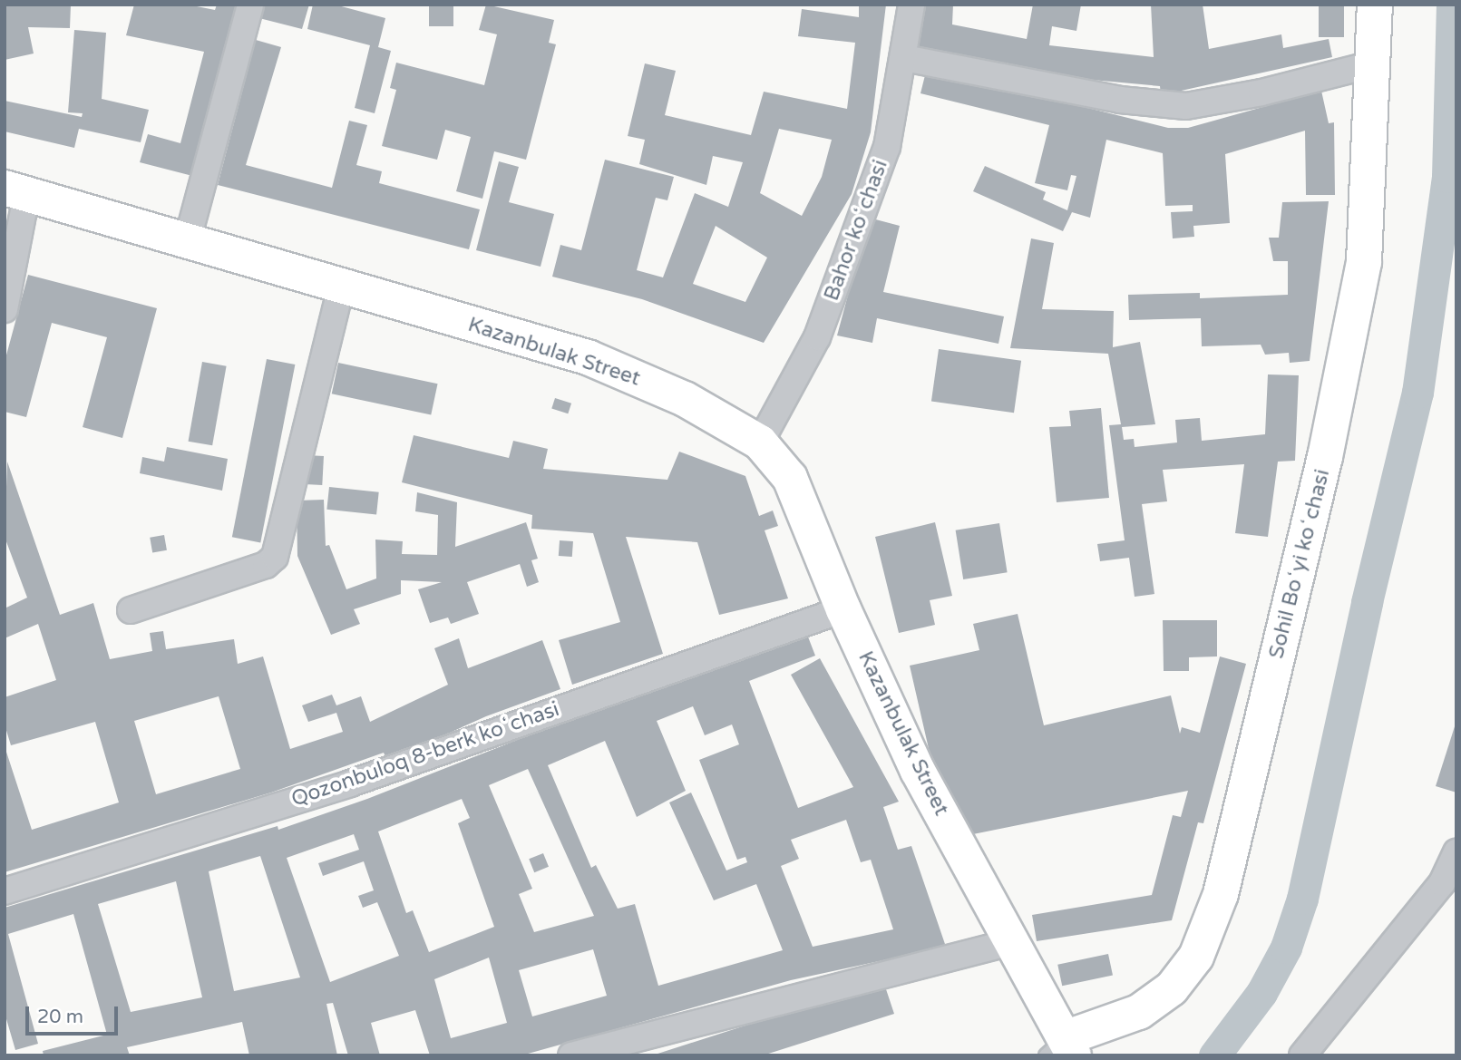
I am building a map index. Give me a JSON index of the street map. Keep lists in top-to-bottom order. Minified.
{"streets":{"main road":["Kazanbulak Street","Sohil Boʻyi koʻchasi"],"street":["Bahor koʻchasi","Qozonbuloq 8-berk koʻchasi"]},"crossings":[["Bahor koʻchasi","Kazanbulak Street"],["Kazanbulak Street","Sohil Boʻyi koʻchasi"],["Kazanbulak Street","Qozonbuloq 8-berk koʻchasi"]],"scale_bar":"20 m"}
